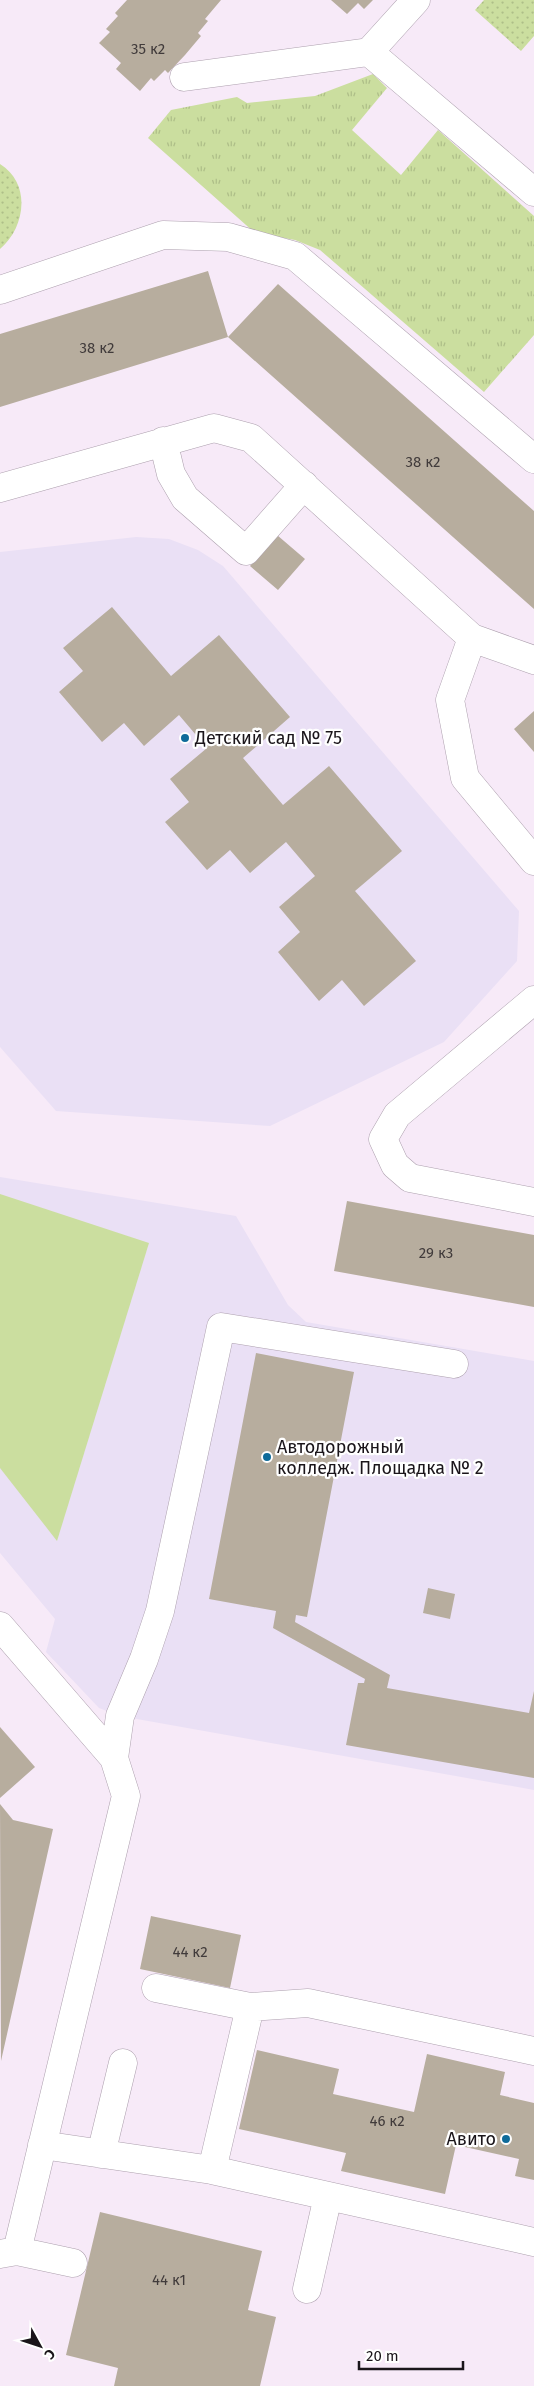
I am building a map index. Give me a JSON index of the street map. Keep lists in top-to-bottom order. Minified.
{"places":["Детский сад № 75","Автодорожный колледж. Площадка № 2","Авито"],"house_numbers":["35 к2","38 к2","38 к2","29 к3","44 к2","46 к2","44 к1"],"scale_bar":"20 m","north":"bottom right"}
